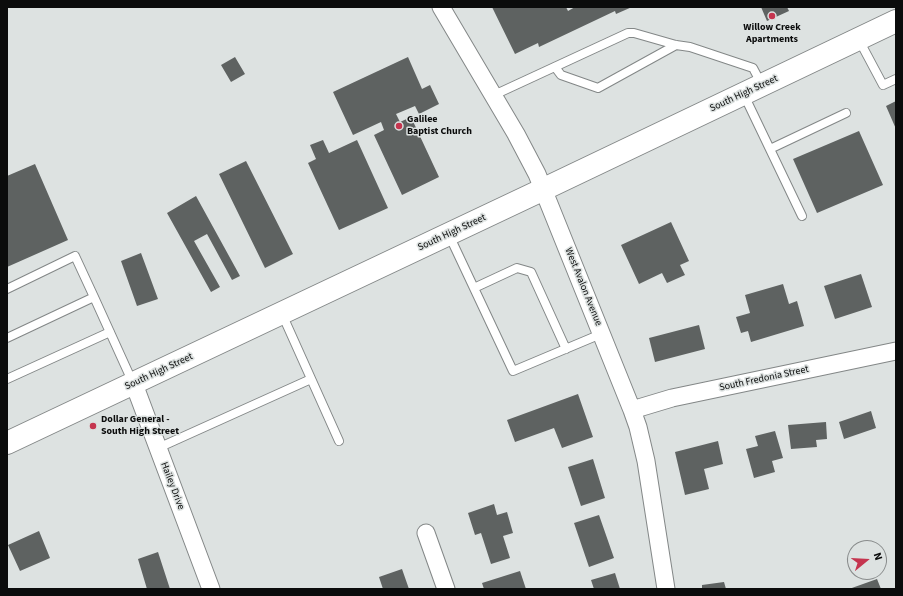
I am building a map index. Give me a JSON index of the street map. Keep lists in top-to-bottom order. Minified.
{"streets":{"main road":["South High Street"],"street":["West Avalon Avenue","South Fredonia Street","Hailey Drive"]},"crossings":[["South High Street","West Avalon Avenue"],["South High Street","Hailey Drive"],["West Avalon Avenue","South Fredonia Street"]],"places":["Willow Creek Apartments","Galilee Baptist Church","Dollar General - South High Street"],"north":"right"}
